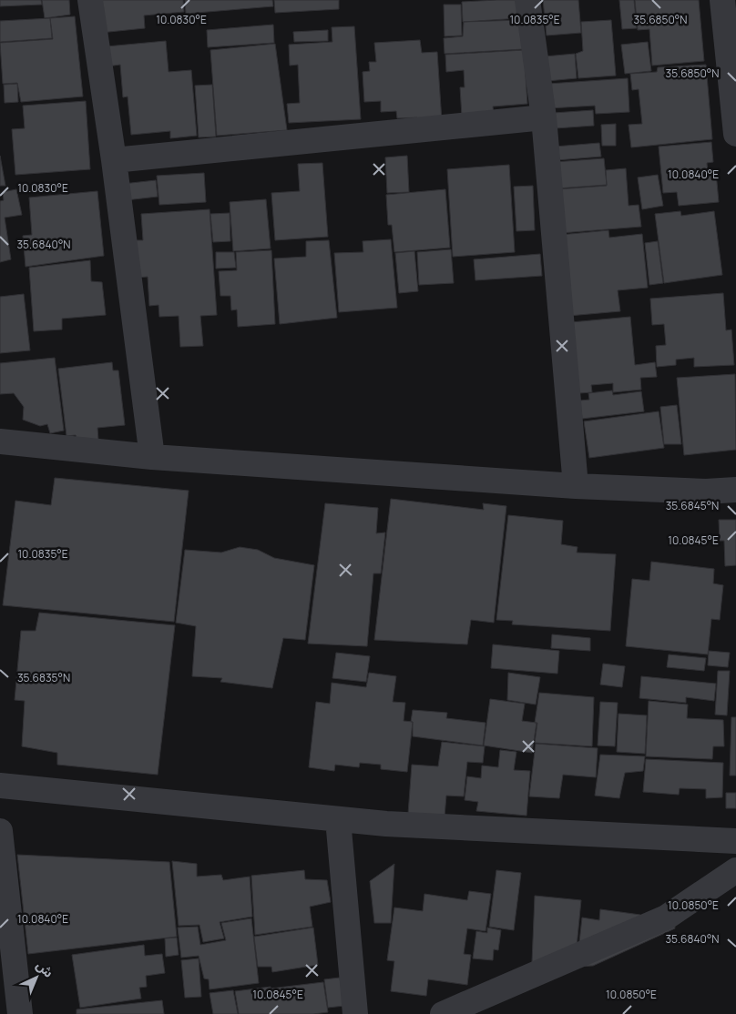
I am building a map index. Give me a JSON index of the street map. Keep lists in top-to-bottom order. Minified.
{"north":"top right","coordinates":["35.6850°N","10.0830°E","10.0835°E","10.0840°E","35.6840°N","35.6845°N","10.0845°E","35.6835°N","10.0850°E"]}
